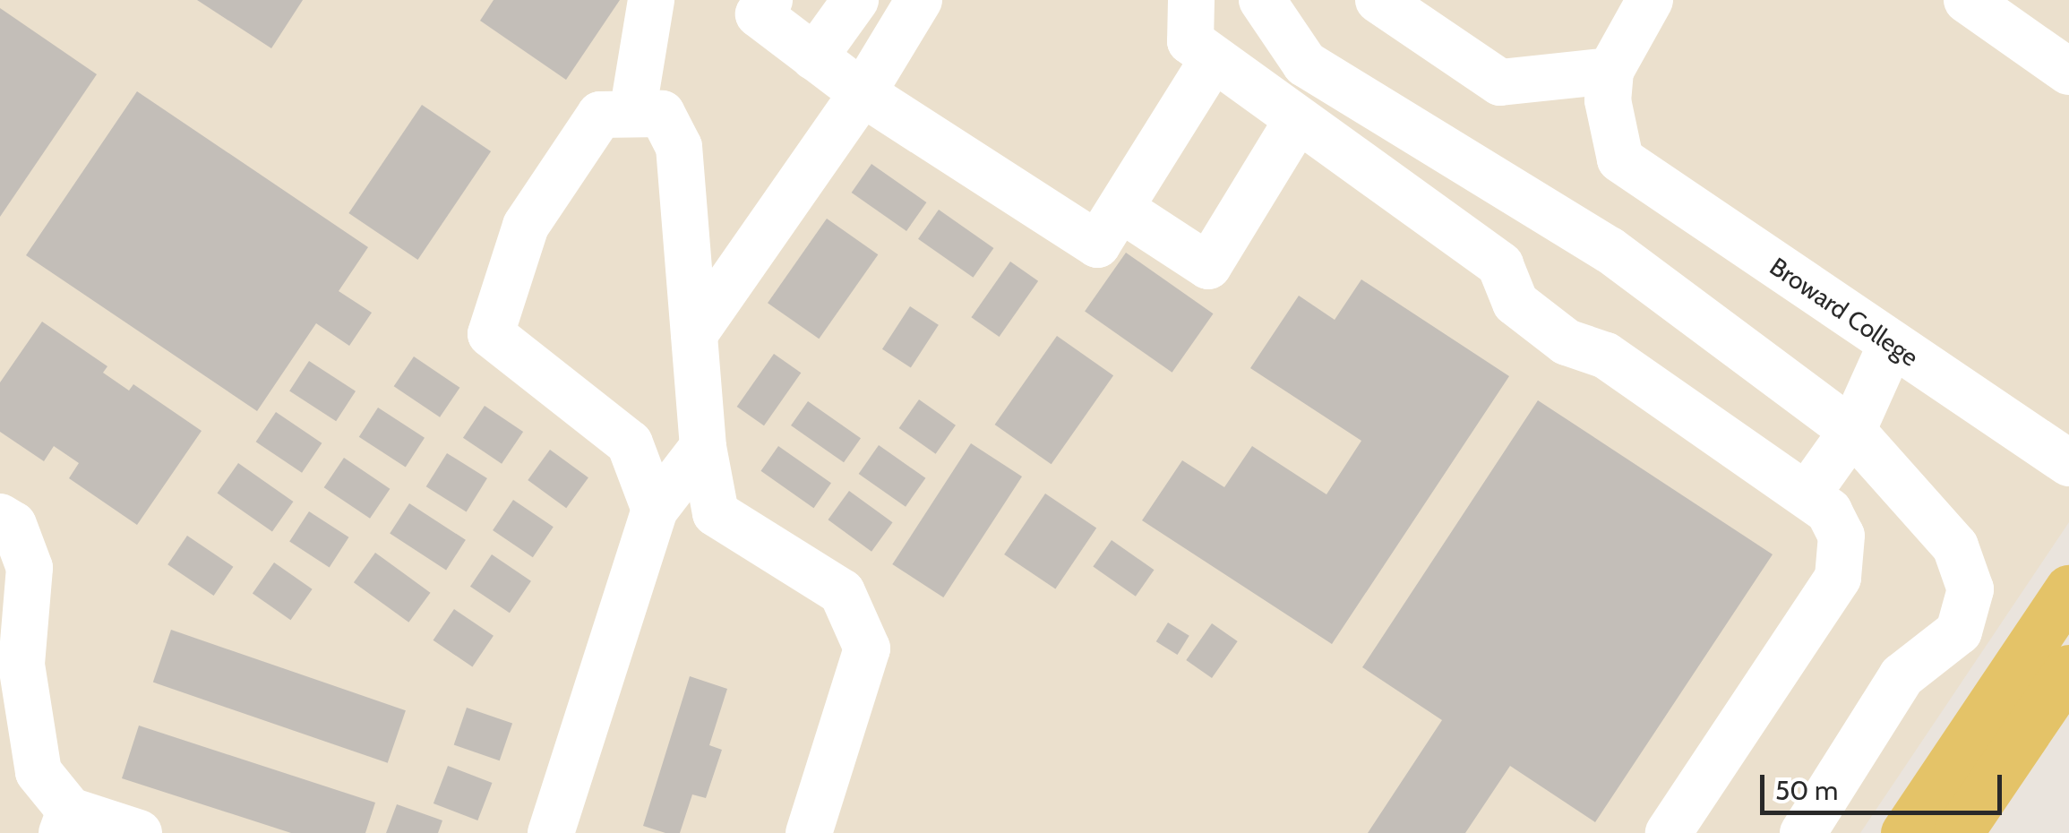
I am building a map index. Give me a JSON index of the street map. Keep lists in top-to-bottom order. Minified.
{"streets":{"street":["Broward College"]},"scale_bar":"50 m"}
